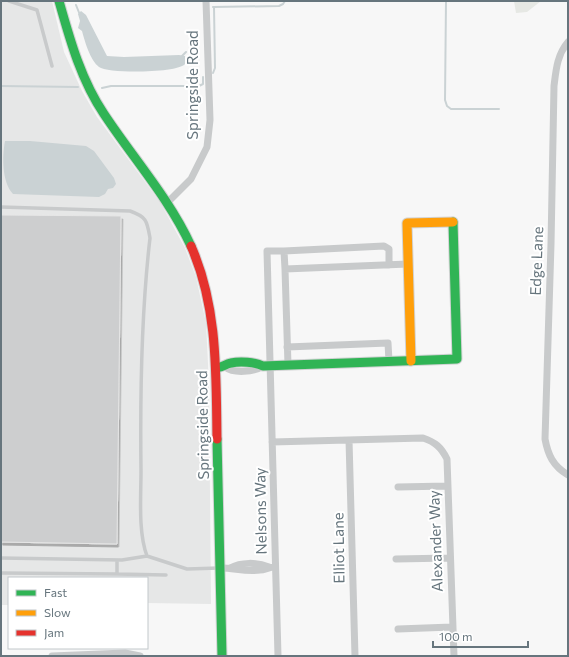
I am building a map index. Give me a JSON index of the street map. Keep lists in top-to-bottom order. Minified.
{"streets":{"main road":["Springside Road"],"street":["Edge Lane","Nelsons Way","Alexander Way","Elliot Lane"]},"crossings":[["Alexander Way","Elliot Lane"]],"legend":["Fast","Slow","Jam"],"scale_bar":"100 m"}
